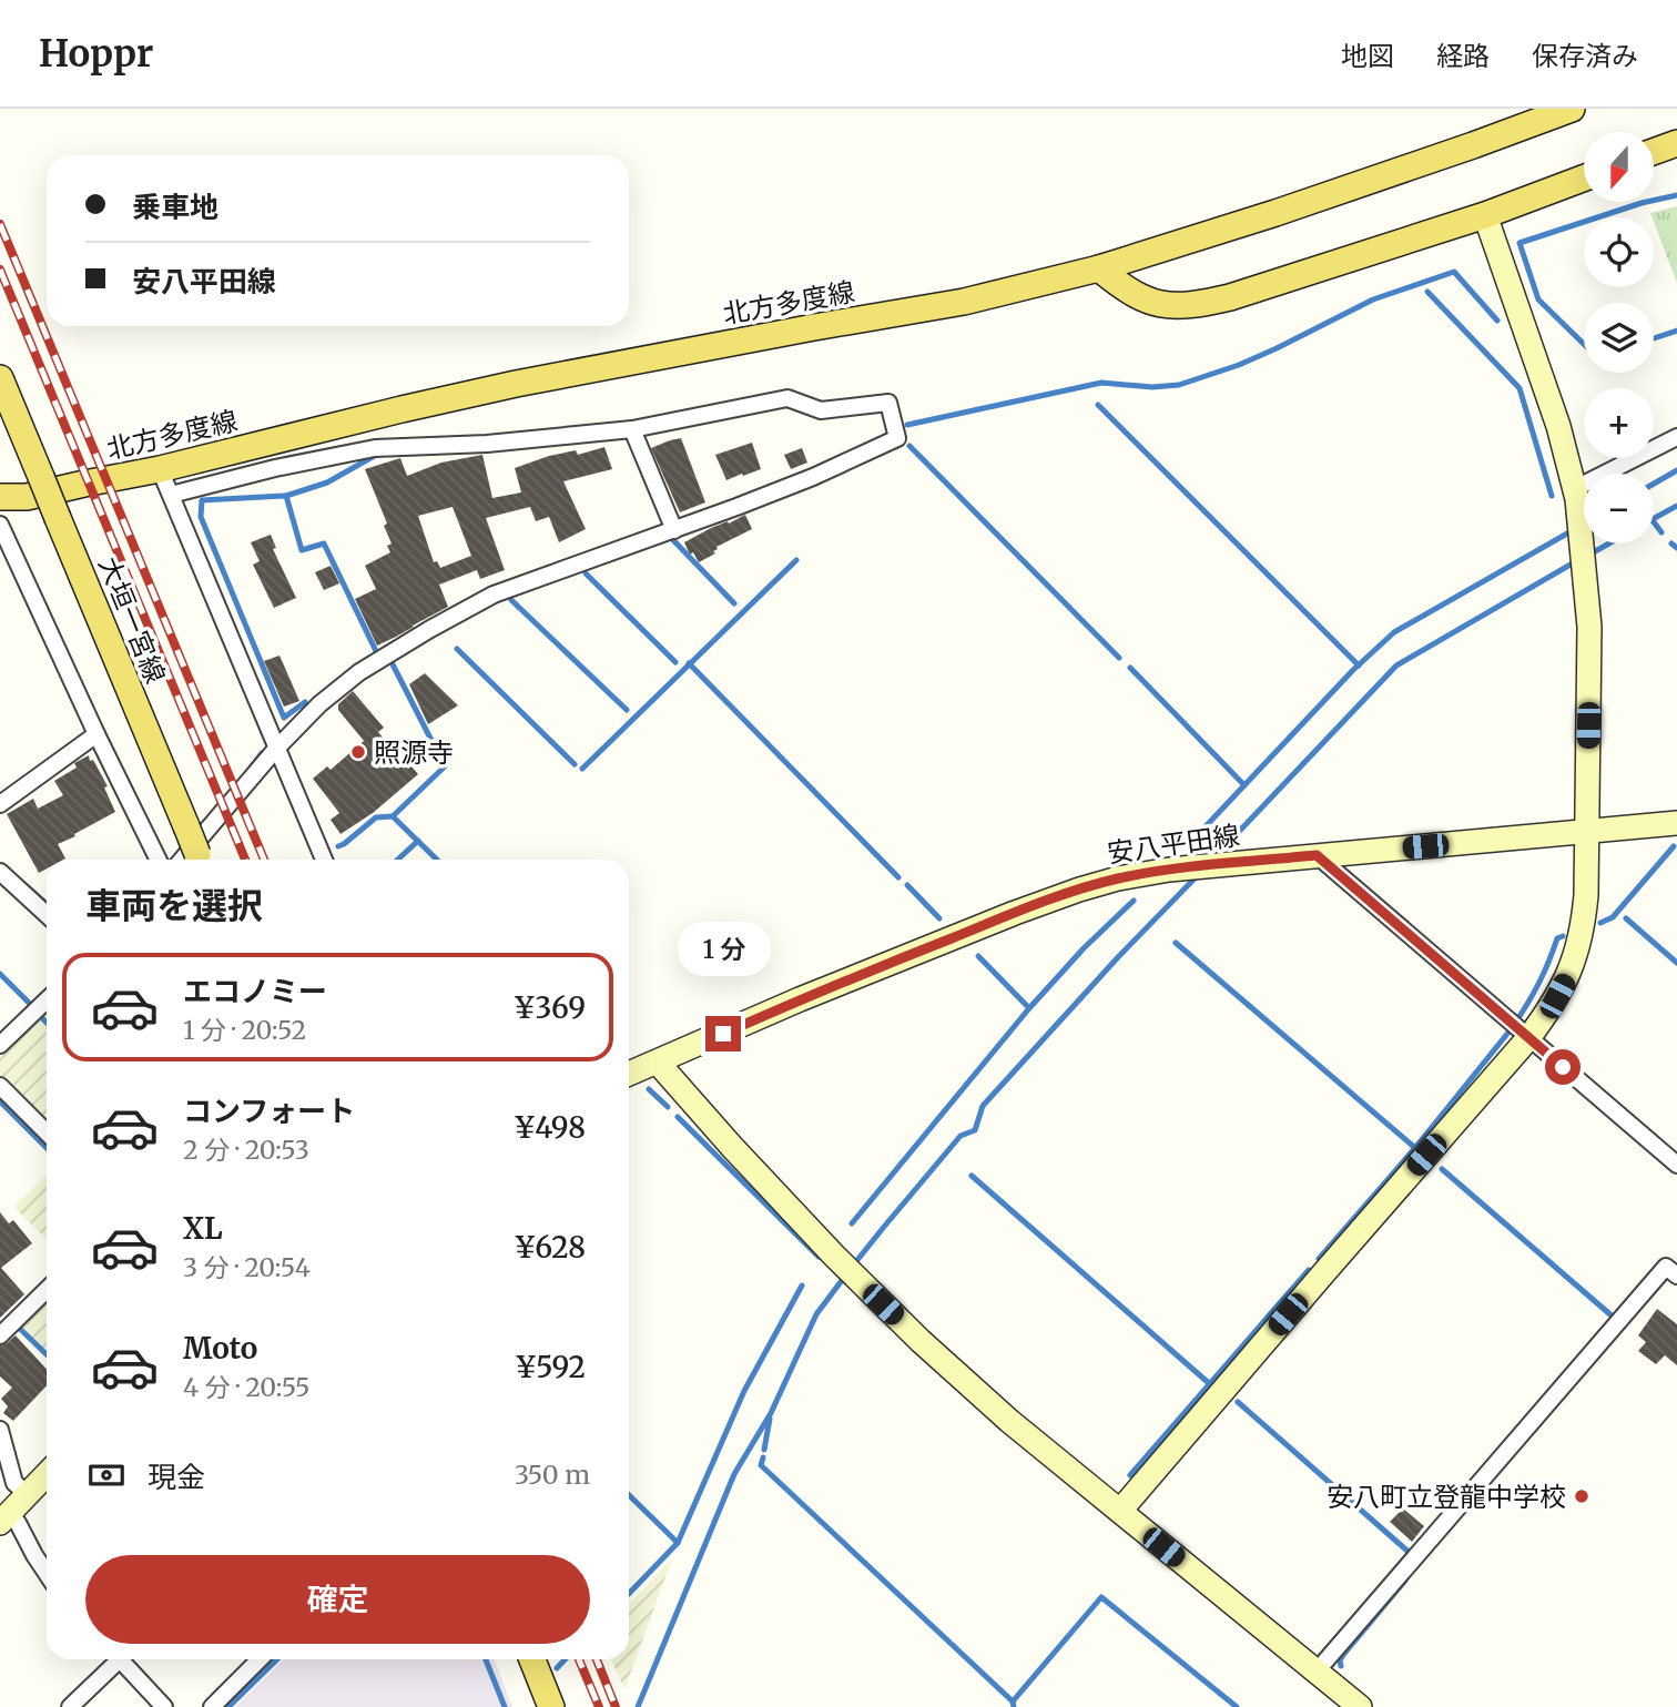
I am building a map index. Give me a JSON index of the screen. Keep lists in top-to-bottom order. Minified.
{"streets":{"main road":["北方多度線","大垣一宮線"],"street":["安八平田線"]},"places":["照源寺","安八町立登龍中学校"],"north":"bottom","page":{"header":"Hoppr","nav":["地図","経路","保存済み"],"map_buttons":["+","−"],"banner":["乗車地","安八平田線"],"heading":"車両を選択","bubble":"1 分","list":[{"name":"エコノミー","note":"1 分 · 20:52","value":"¥369"},{"name":"コンフォート","note":"2 分 · 20:53","value":"¥498"},{"name":"XL","note":"3 分 · 20:54","value":"¥628"},{"name":"Moto","note":"4 分 · 20:55","value":"¥592"}],"pay":["現金","350 m"],"buttons":"確定"}}
